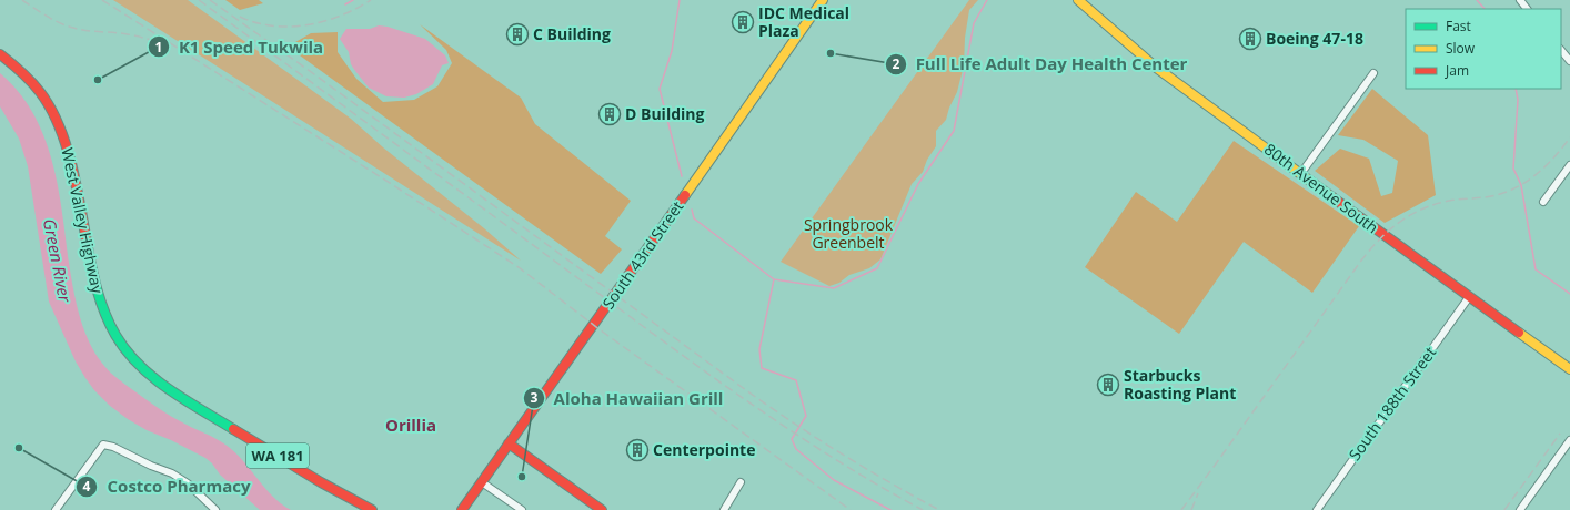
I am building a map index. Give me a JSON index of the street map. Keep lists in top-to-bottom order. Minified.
{"streets":{"main road":["80th Avenue South","West Valley Highway","South 43rd Street","WA 181"],"street":["South 188th Street"]},"crossings":[["80th Avenue South","South 188th Street"]],"districts":["Orillia"],"water":["Green River"],"parks":["Springbrook Greenbelt"],"places":{"building":["IDC Medical Plaza","C Building","Boeing 47-18","D Building","Starbucks Roasting Plant","Centerpointe"],"other":["Full Life Adult Day Health Center","K1 Speed Tukwila","Costco Pharmacy","Aloha Hawaiian Grill"]},"legend":["Fast","Slow","Jam"]}
